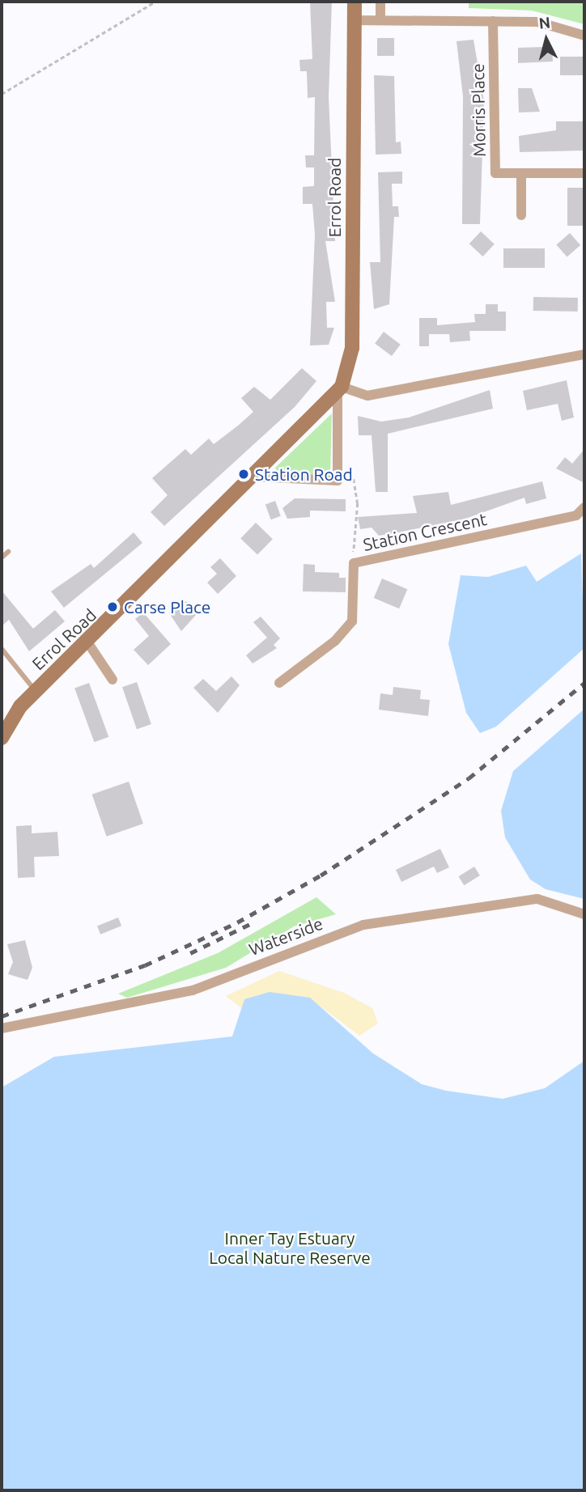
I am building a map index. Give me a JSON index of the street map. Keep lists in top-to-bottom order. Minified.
{"streets":{"street":["Morris Place","Errol Road","Station Crescent","Waterside"]},"parks":["Inner Tay Estuary Local Nature Reserve"],"places":["Station Road","Carse Place"],"north":"top"}
